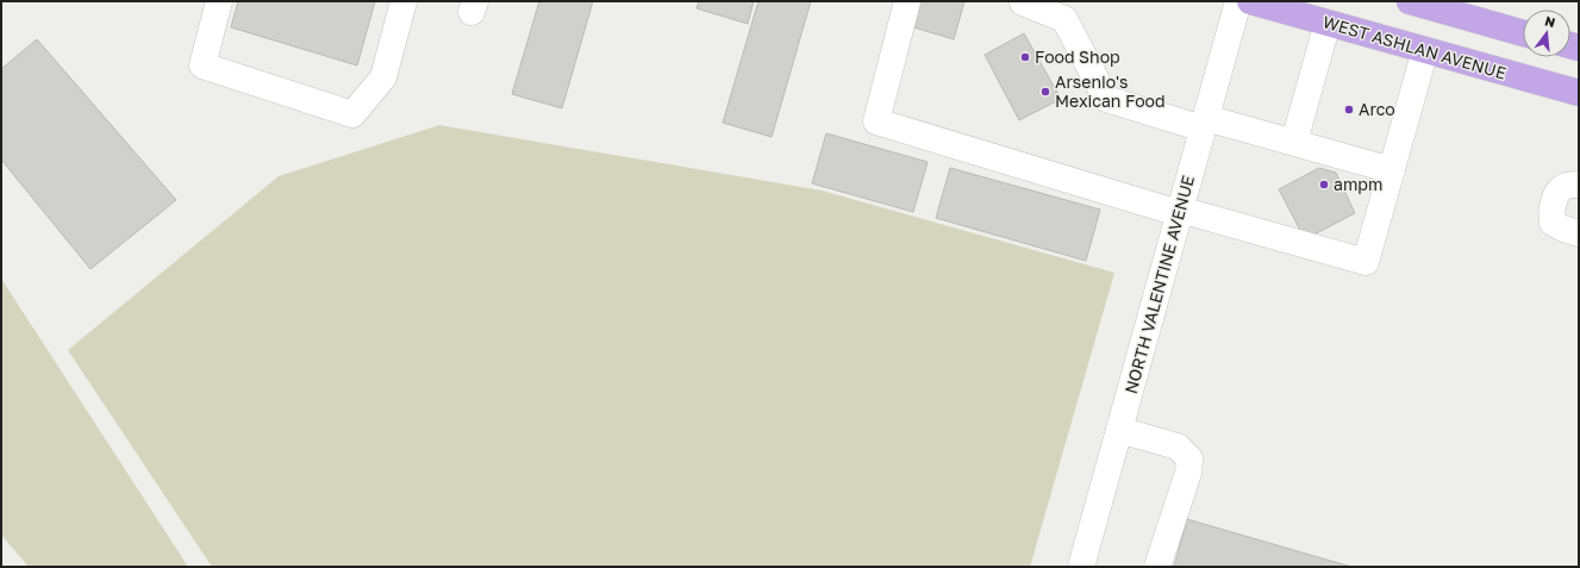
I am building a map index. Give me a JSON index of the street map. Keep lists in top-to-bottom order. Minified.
{"streets":{"main road":["WEST ASHLAN AVENUE"],"street":["NORTH VALENTINE AVENUE"]},"places":["Food Shop","Arsenio's Mexican Food","Arco","ampm"],"north":"top"}
